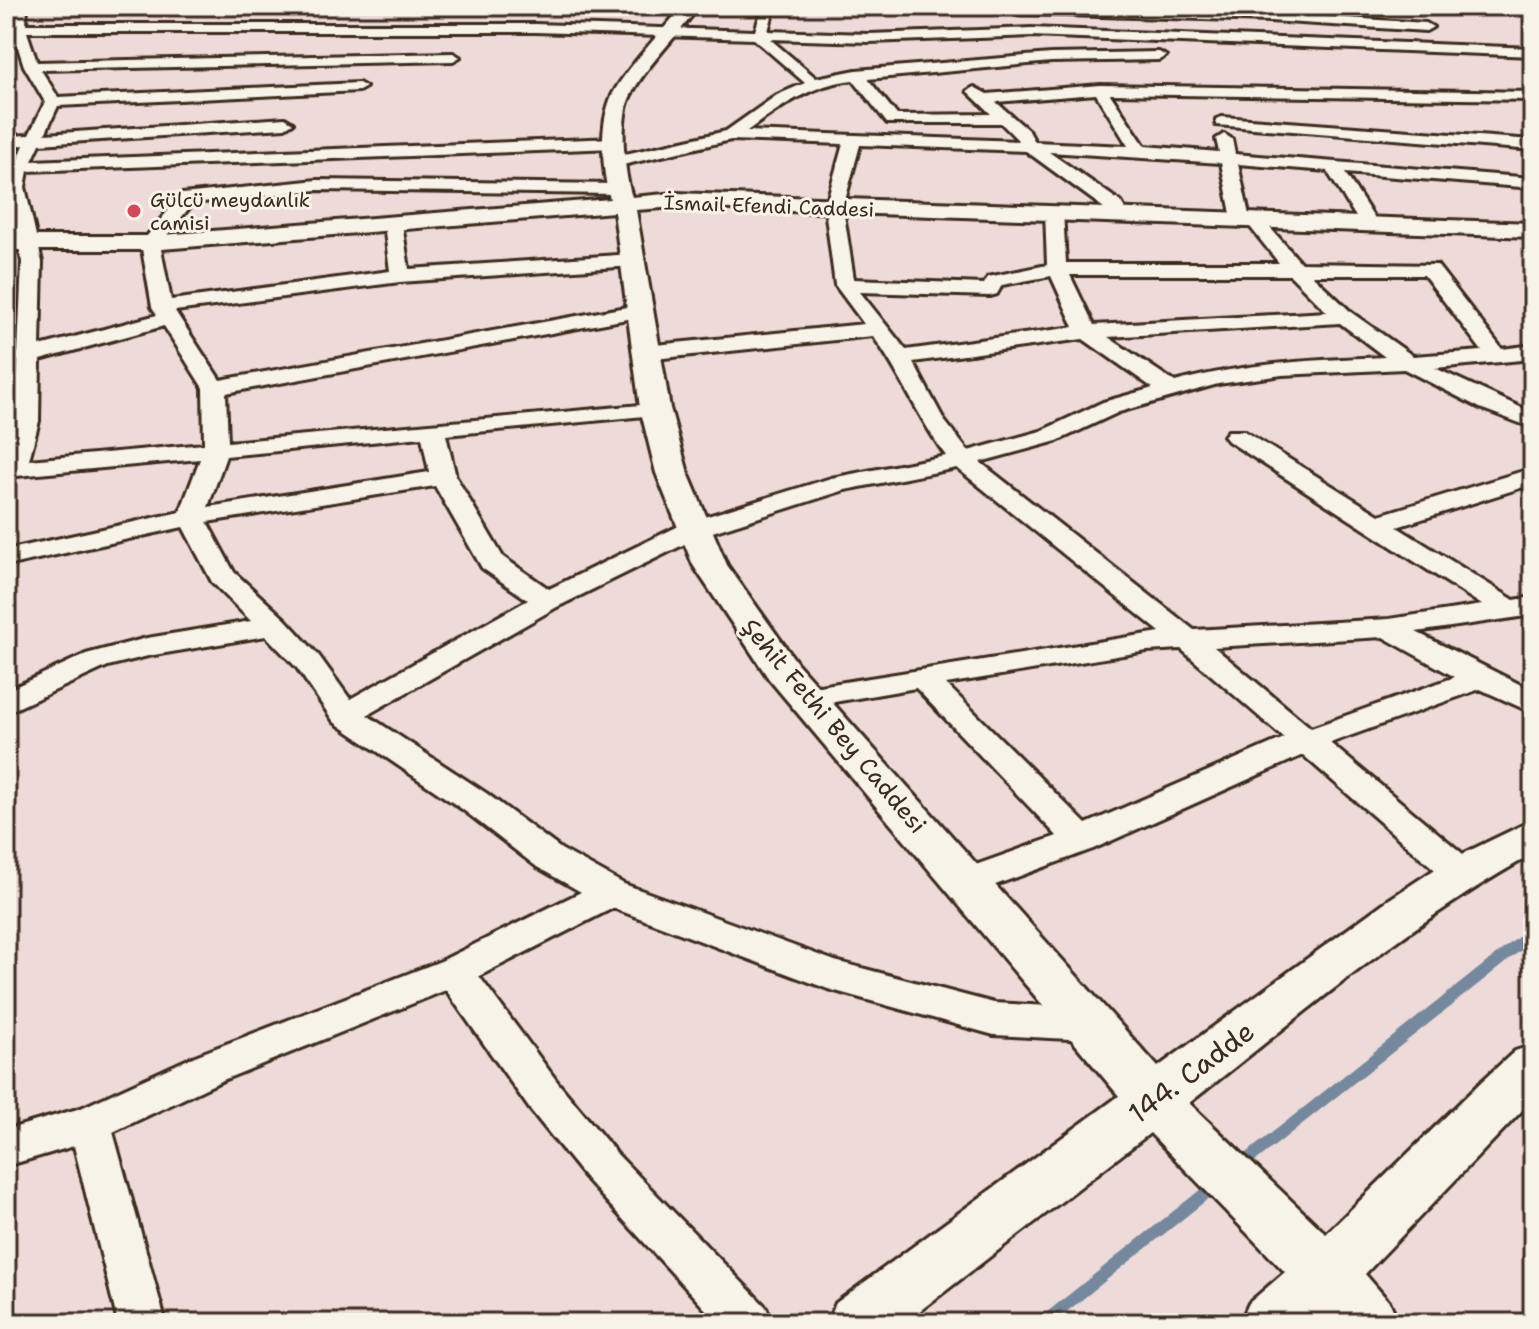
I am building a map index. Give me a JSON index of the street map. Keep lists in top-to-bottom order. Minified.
{"streets":{"street":["İsmail Efendi Caddesi","Şehit Fethi Bey Caddesi","144. Cadde"]},"crossings":[["İsmail Efendi Caddesi","Şehit Fethi Bey Caddesi"],["Şehit Fethi Bey Caddesi","144. Cadde"]],"places":["Gülcü meydanlık camisi"]}
